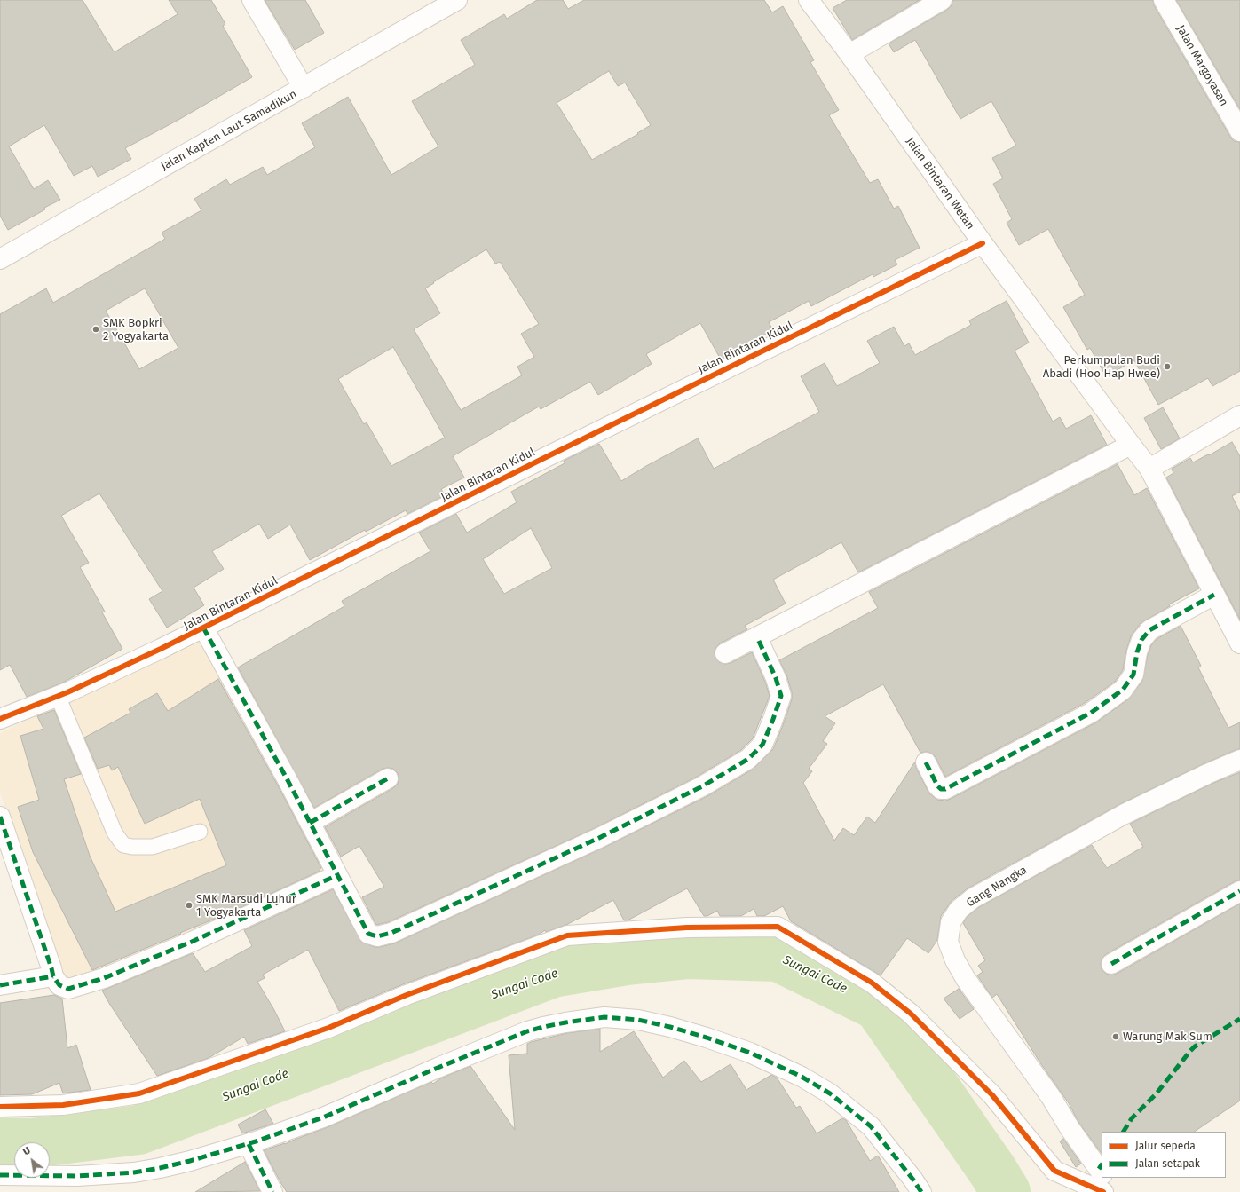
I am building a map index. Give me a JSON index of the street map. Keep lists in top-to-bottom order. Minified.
{"streets":{"street":["Jalan Margoyasan","Jalan Kapten Laut Samadikun","Jalan Bintaran Wetan","Jalan Bintaran Kidul","Gang Nangka"]},"crossings":[["Jalan Bintaran Wetan","Jalan Bintaran Kidul"]],"water":["Sungai Code"],"places":["SMK Bopkri 2 Yogyakarta","Perkumpulan Budi Abadi (Hoo Hap Hwee)","SMK Marsudi Luhur 1 Yogyakarta","Warung Mak Sum"],"legend":["Jalur sepeda","Jalan setapak"],"north":"top left"}
